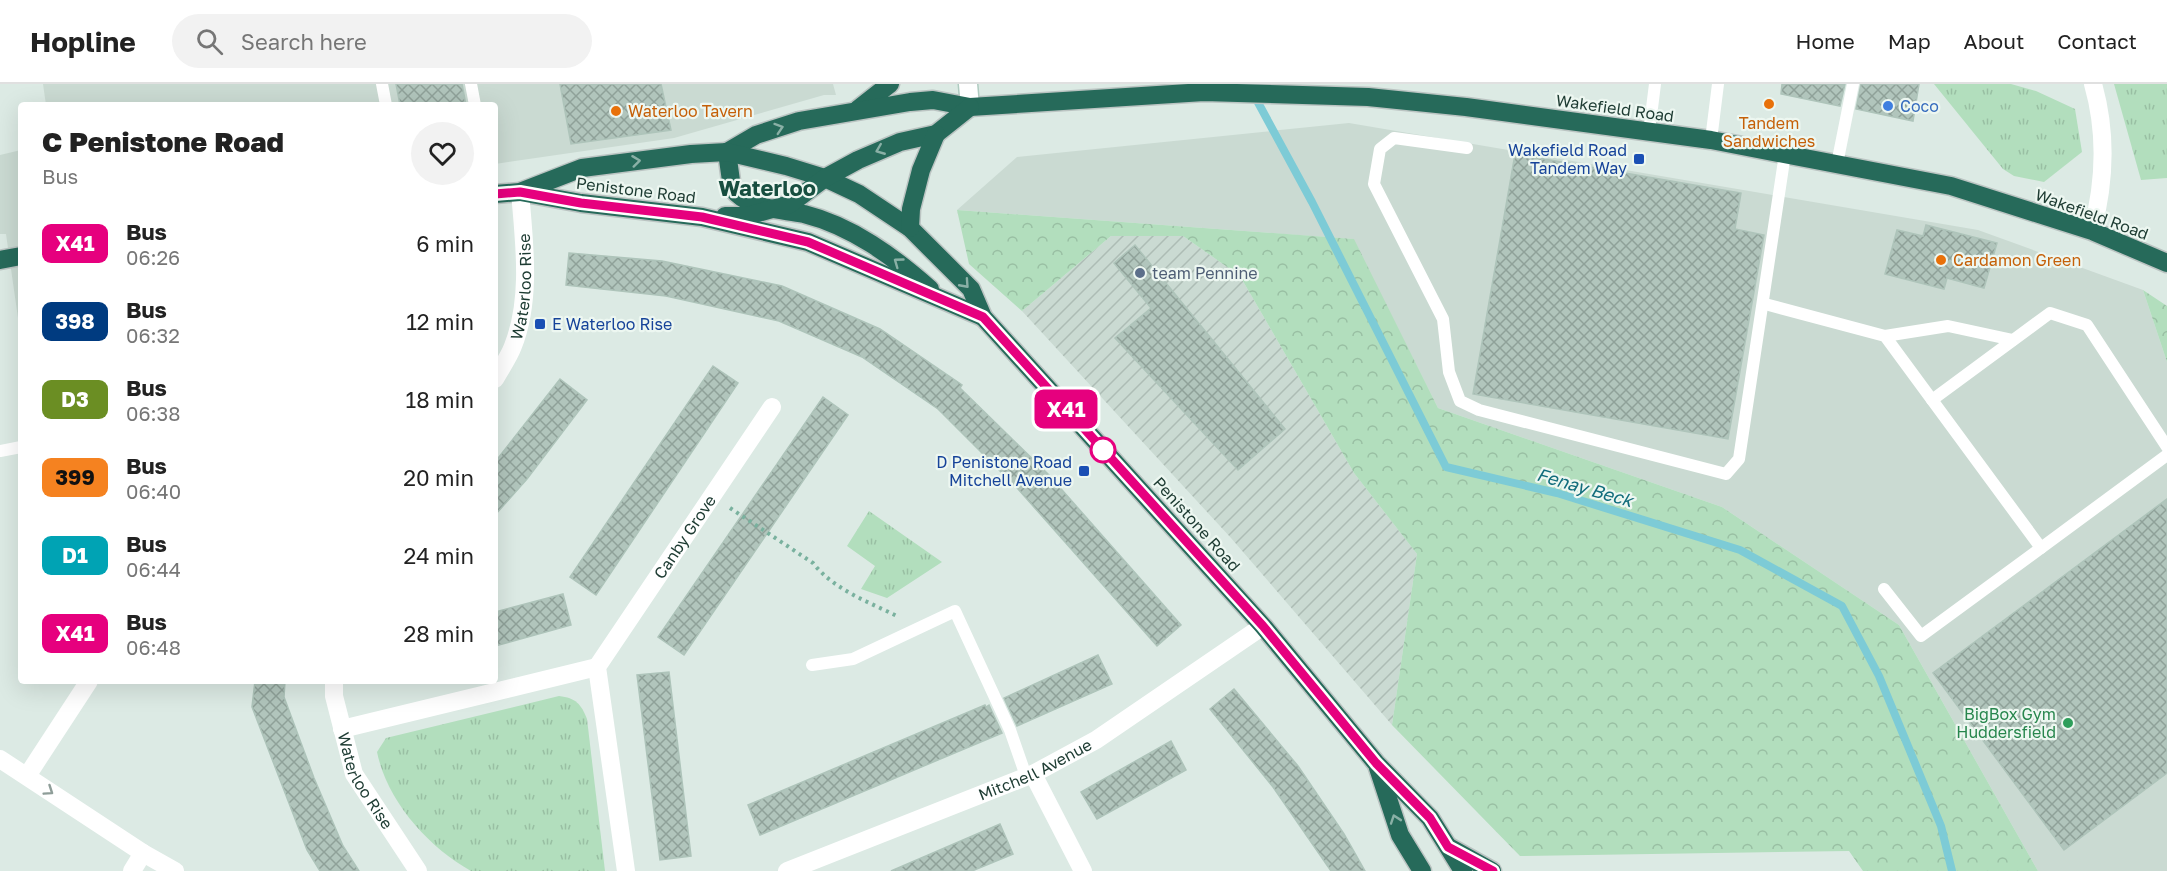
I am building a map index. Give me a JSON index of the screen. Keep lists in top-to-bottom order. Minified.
{"streets":{"highway":["Wakefield Road","Penistone Road"],"street":["Waterloo Rise","Canby Grove","Mitchell Avenue"]},"crossings":[["Wakefield Road","Penistone Road"],["Penistone Road","Waterloo Rise"],["Penistone Road","Mitchell Avenue"]],"districts":["Waterloo"],"water":["Fenay Beck"],"places":{"other":["Tandem Sandwiches","Coco","Waterloo Tavern","Cardamon Green","team Pennine","BigBox Gym Huddersfield"],"transit":["Wakefield Road Tandem Way","E Waterloo Rise","D Penistone Road Mitchell Avenue"]},"lines":["bus line X41"],"page":{"header":"Hopline","search":"Search here","nav":["Home","Map","About","Contact"],"on_map":"X41","heading":["C Penistone Road","Bus"],"list":[{"mark":"X41","name":"Bus","note":"06:26","value":"6 min"},{"mark":"398","name":"Bus","note":"06:32","value":"12 min"},{"mark":"D3","name":"Bus","note":"06:38","value":"18 min"},{"mark":"399","name":"Bus","note":"06:40","value":"20 min"},{"mark":"D1","name":"Bus","note":"06:44","value":"24 min"},{"mark":"X41","name":"Bus","note":"06:48","value":"28 min"}]}}
